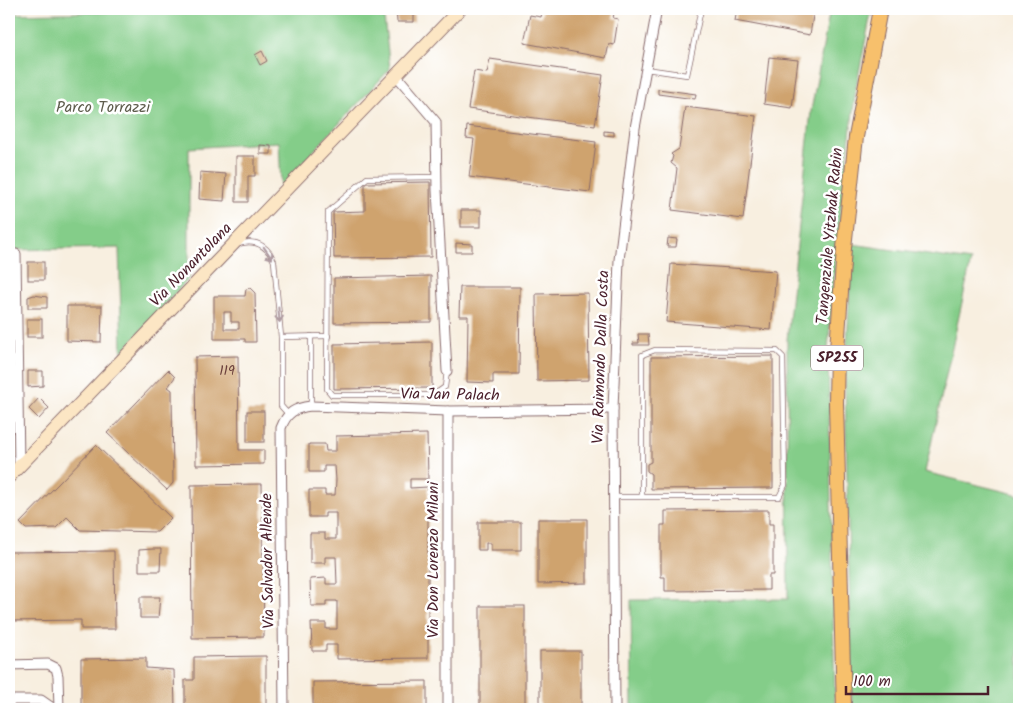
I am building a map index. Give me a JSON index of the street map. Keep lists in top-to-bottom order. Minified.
{"streets":{"main road":["Tangenziale Yitzhak Rabin","Via Nonantolana","SP255"],"street":["Via Raimondo Dalla Costa","Via Jan Palach","Via Don Lorenzo Milani","Via Salvador Allende"]},"crossings":[["Via Raimondo Dalla Costa","Via Jan Palach"],["Via Jan Palach","Via Don Lorenzo Milani"],["Via Jan Palach","Via Salvador Allende"]],"parks":["Parco Torrazzi"],"house_numbers":["119"],"scale_bar":"100 m"}
